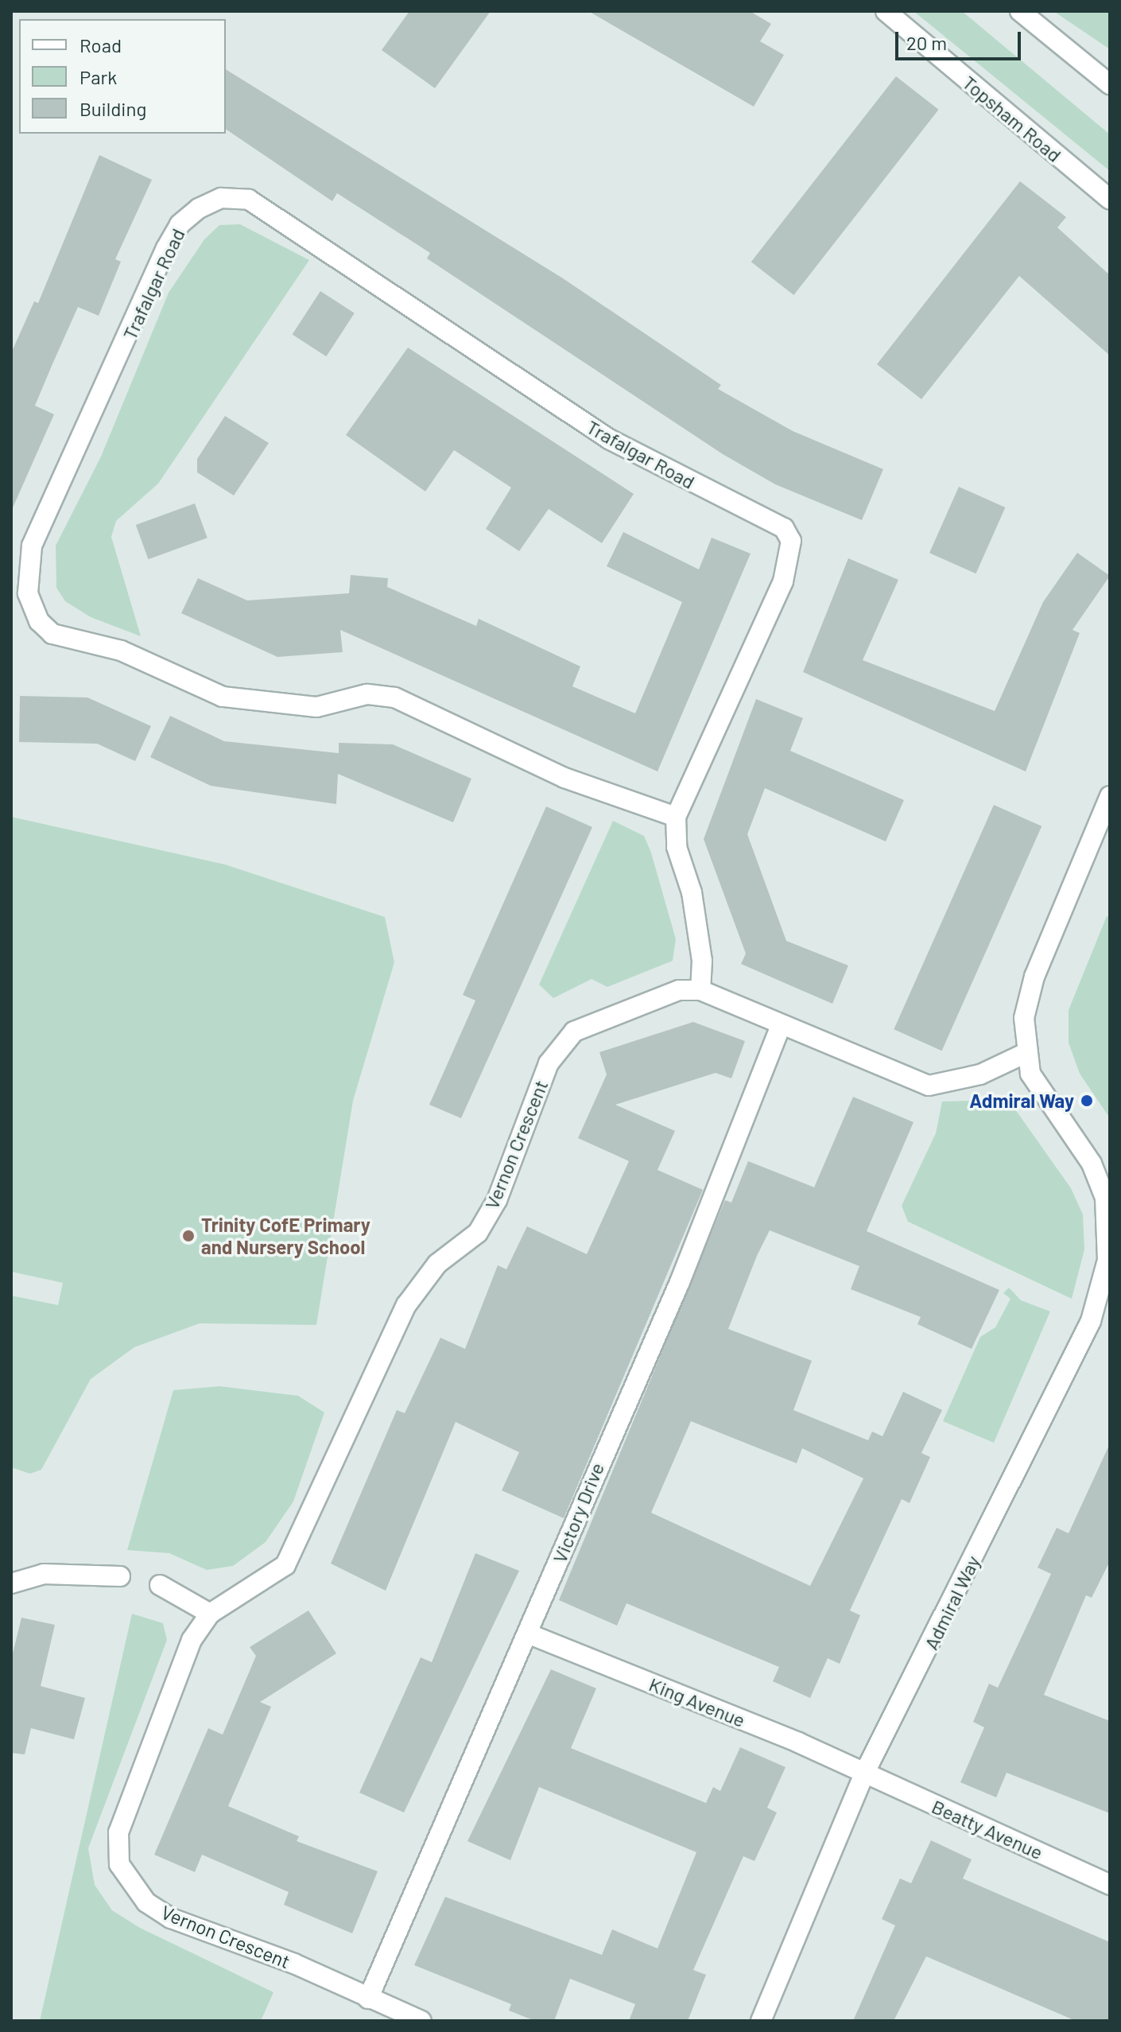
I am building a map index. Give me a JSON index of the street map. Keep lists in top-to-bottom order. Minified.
{"streets":{"street":["Topsham Road","Trafalgar Road","Vernon Crescent","Victory Drive","Admiral Way","King Avenue","Beatty Avenue"]},"crossings":[["Trafalgar Road","Vernon Crescent"],["Vernon Crescent","Victory Drive"],["Vernon Crescent","Admiral Way"],["Victory Drive","King Avenue"],["Admiral Way","King Avenue"],["Admiral Way","Beatty Avenue"],["King Avenue","Beatty Avenue"]],"places":["Admiral Way","Trinity CofE Primary and Nursery School"],"legend":["Road","Park","Building"],"scale_bar":"20 m"}
